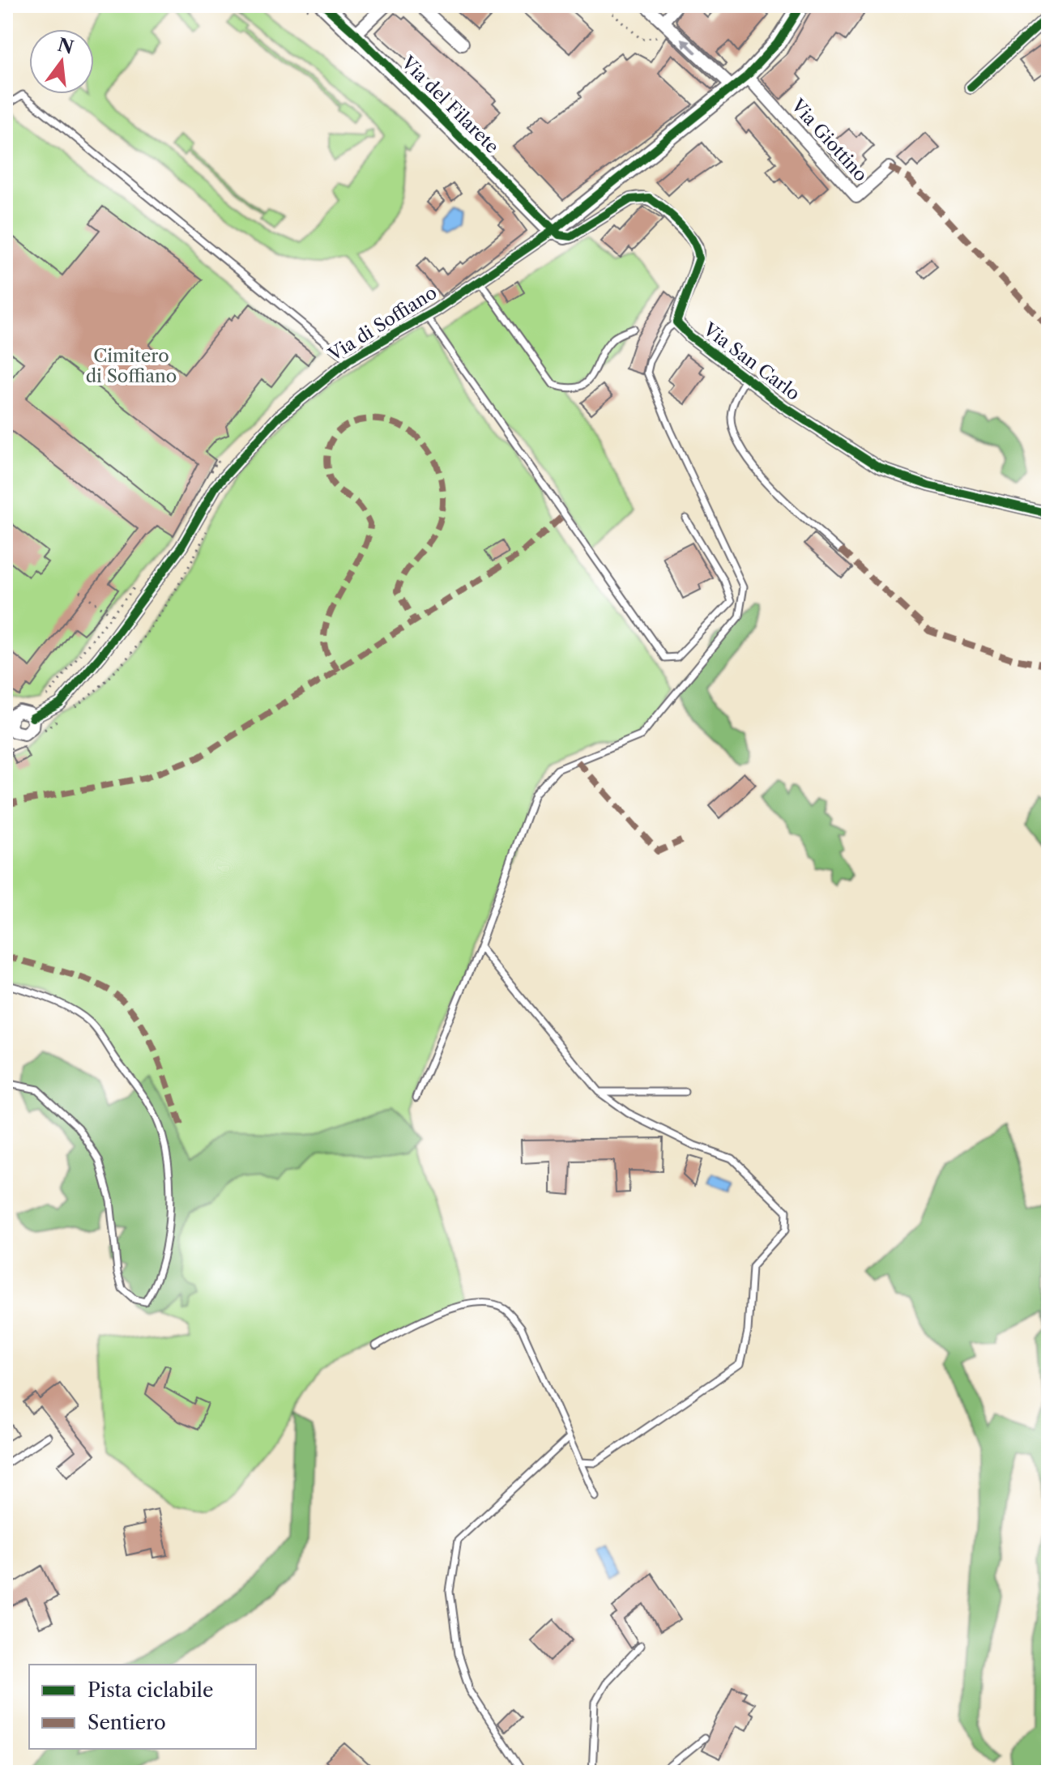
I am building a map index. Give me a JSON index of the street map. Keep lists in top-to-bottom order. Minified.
{"streets":{"street":["Via del Filarete","Via Giottino","Via di Soffiano","Via San Carlo"]},"crossings":[["Via del Filarete","Via di Soffiano"],["Via del Filarete","Via San Carlo"],["Via Giottino","Via di Soffiano"],["Via di Soffiano","Via San Carlo"]],"parks":["Cimitero di Soffiano"],"legend":["Pista ciclabile","Sentiero"],"north":"top"}
